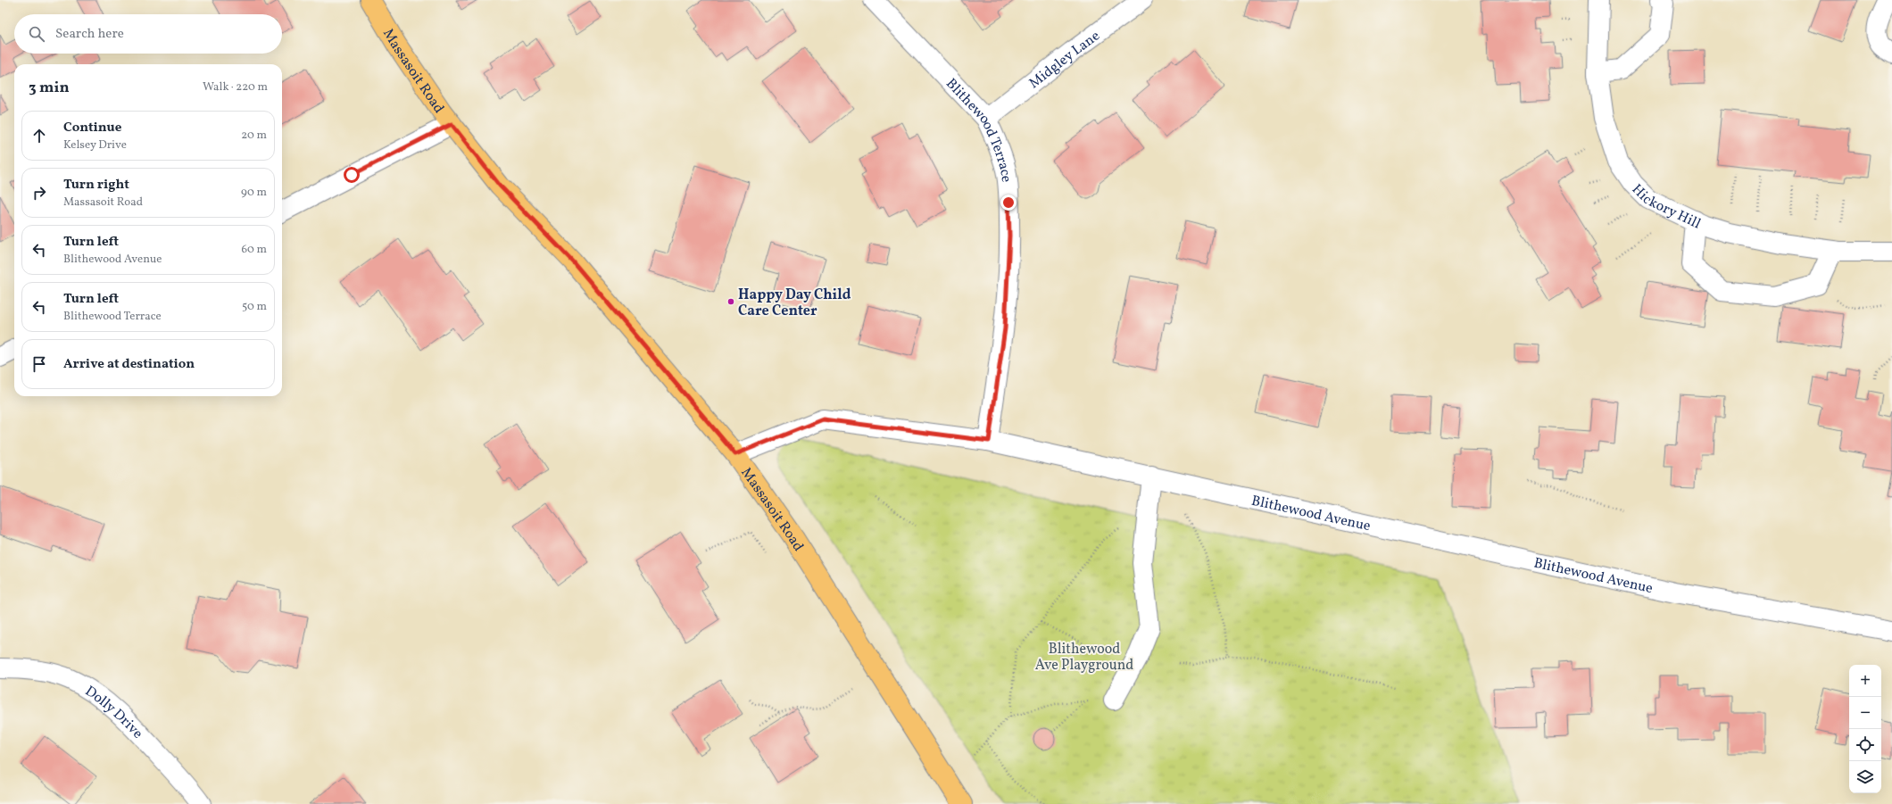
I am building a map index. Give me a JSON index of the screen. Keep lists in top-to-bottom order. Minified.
{"streets":{"main road":["Massasoit Road"],"street":["Midgley Lane","Blithewood Terrace","Hickory Hill","Blithewood Avenue","Dolly Drive"]},"crossings":[["Midgley Lane","Blithewood Terrace"],["Massasoit Road","Blithewood Avenue"],["Blithewood Terrace","Blithewood Avenue"]],"parks":["Blithewood Ave Playground"],"places":["Happy Day Child Care Center"],"page":{"search":"Search here","heading":["3 min","Walk · 220 m"],"list":[["Continue","Kelsey Drive","20 m"],["Turn right","Massasoit Road","90 m"],["Turn left","Blithewood Avenue","60 m"],["Turn left","Blithewood Terrace","50 m"],"Arrive at destination"],"map_buttons":["+","−"]}}
